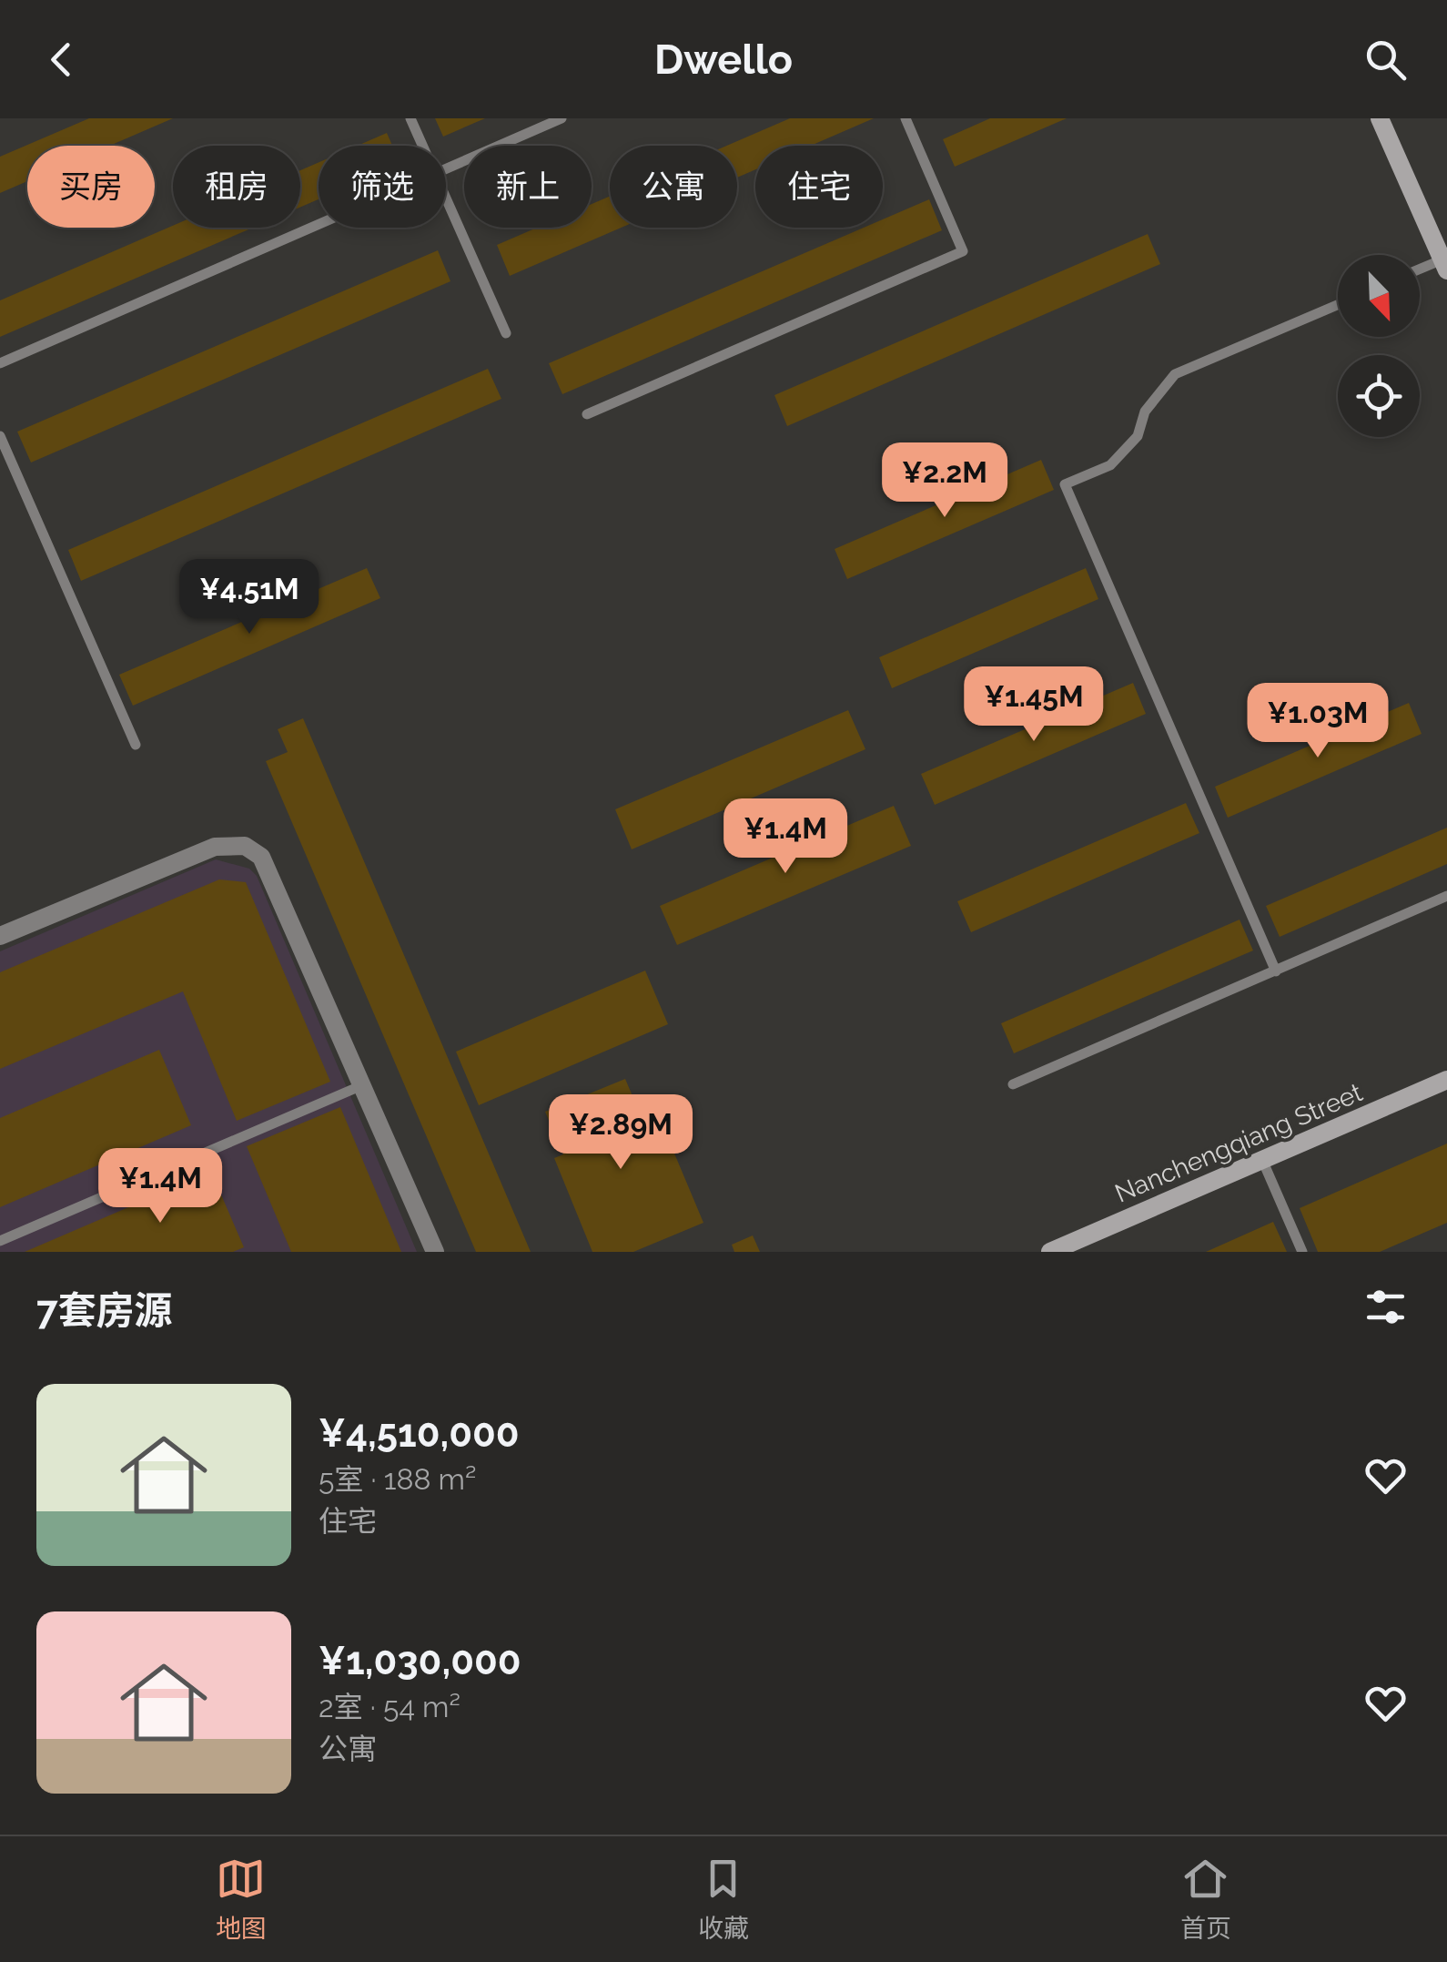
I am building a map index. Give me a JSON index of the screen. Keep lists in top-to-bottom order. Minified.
{"streets":{"street":["Nanchengqiang Street"]},"north":"bottom right","page":{"header":"Dwello","chip":["买房","租房","筛选","新上","公寓","住宅"],"price":["¥2.2M","¥4.51M","¥1.45M","¥1.03M","¥1.4M","¥2.89M","¥1.4M"],"heading":"7套房源","list":[{"name":"¥4,510,000","note":"5室 · 188 m² · 住宅"},{"name":"¥1,030,000","note":"2室 · 54 m² · 公寓"}],"tabs":["地图","收藏","首页"]}}
